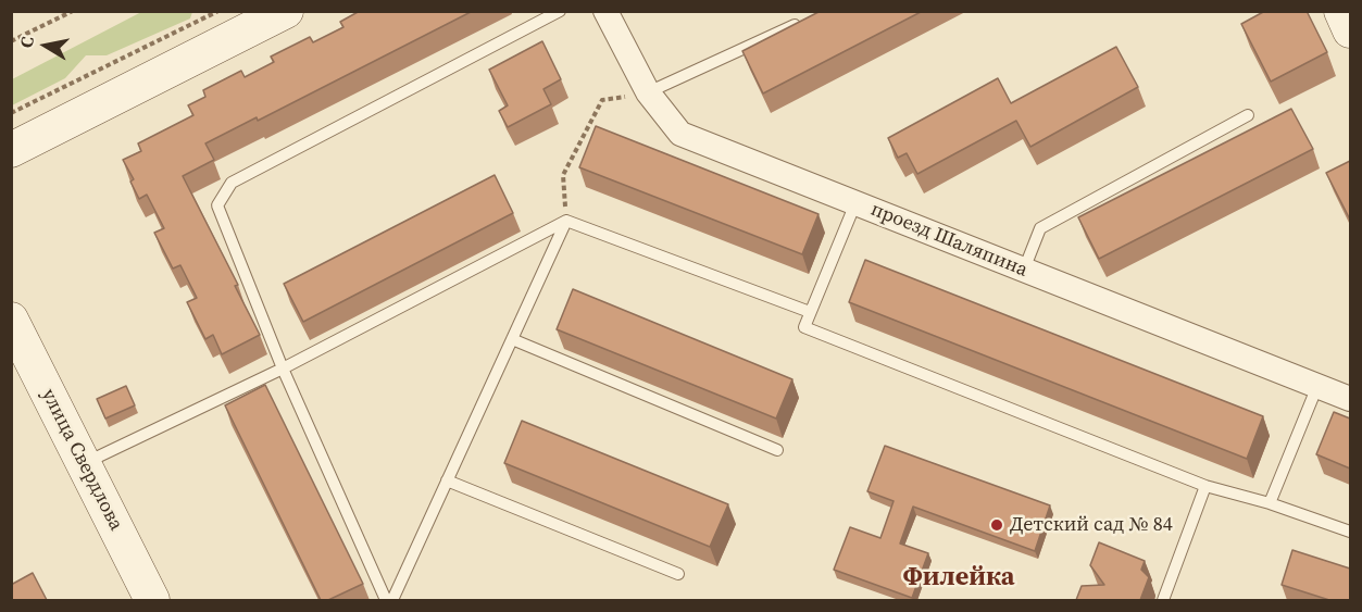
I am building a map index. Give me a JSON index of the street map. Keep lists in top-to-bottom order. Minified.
{"streets":{"street":["проезд Шаляпина","улица Свердлова"]},"districts":["Филейка"],"places":["Детский сад № 84"],"north":"left"}
